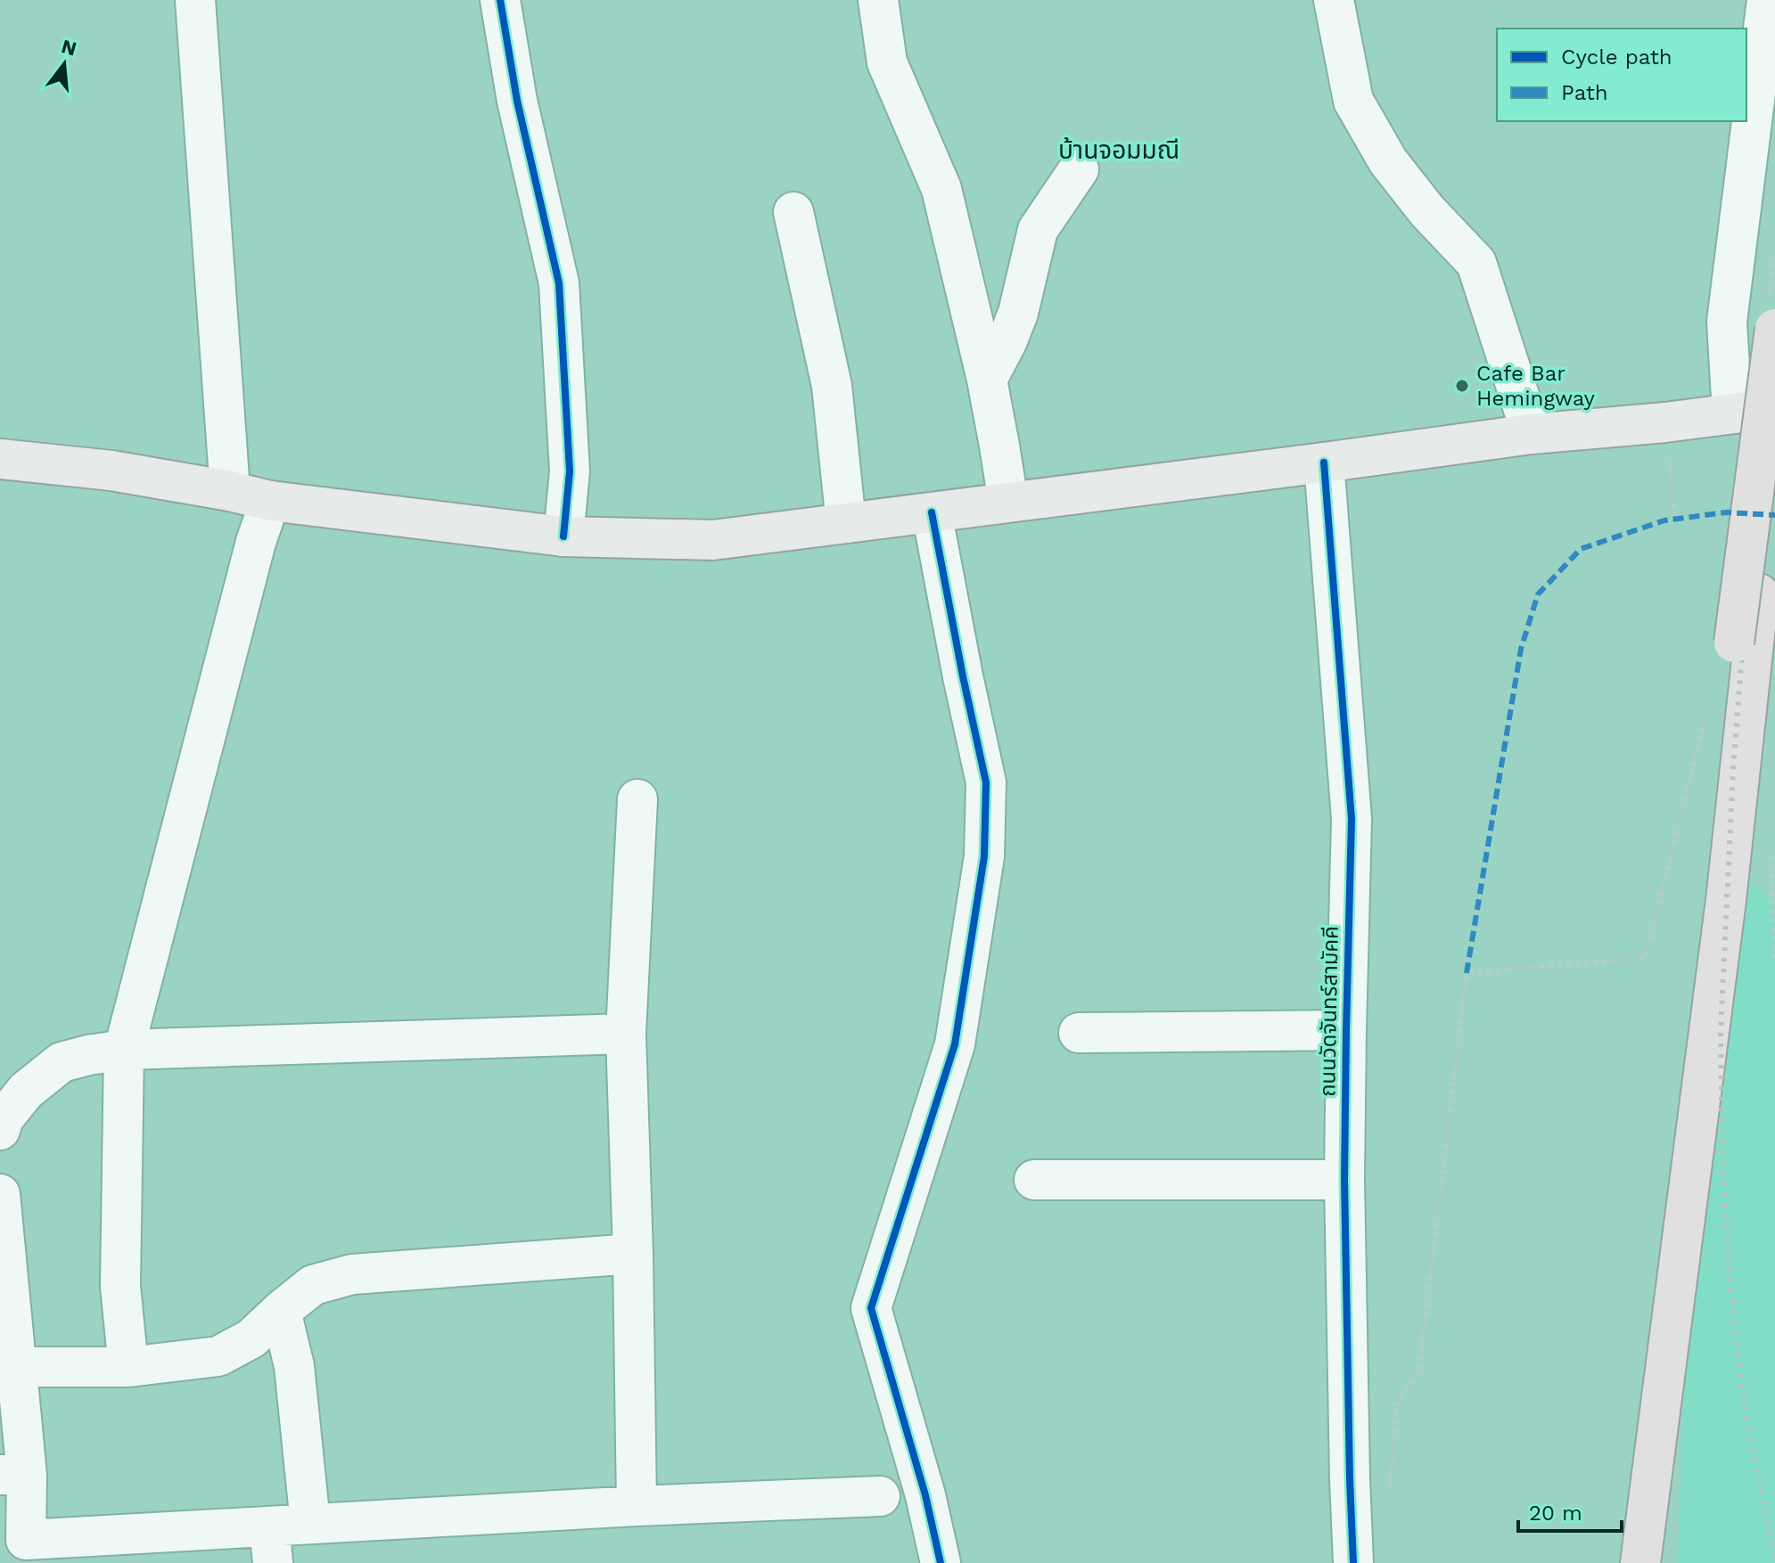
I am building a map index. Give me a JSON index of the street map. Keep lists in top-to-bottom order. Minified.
{"streets":{"street":["ถนนวัดจันทร์สามัคคี"]},"districts":["บ้านจอมมณี"],"places":["Cafe Bar Hemingway"],"legend":["Cycle path","Path"],"scale_bar":"20 m","north":"top"}
